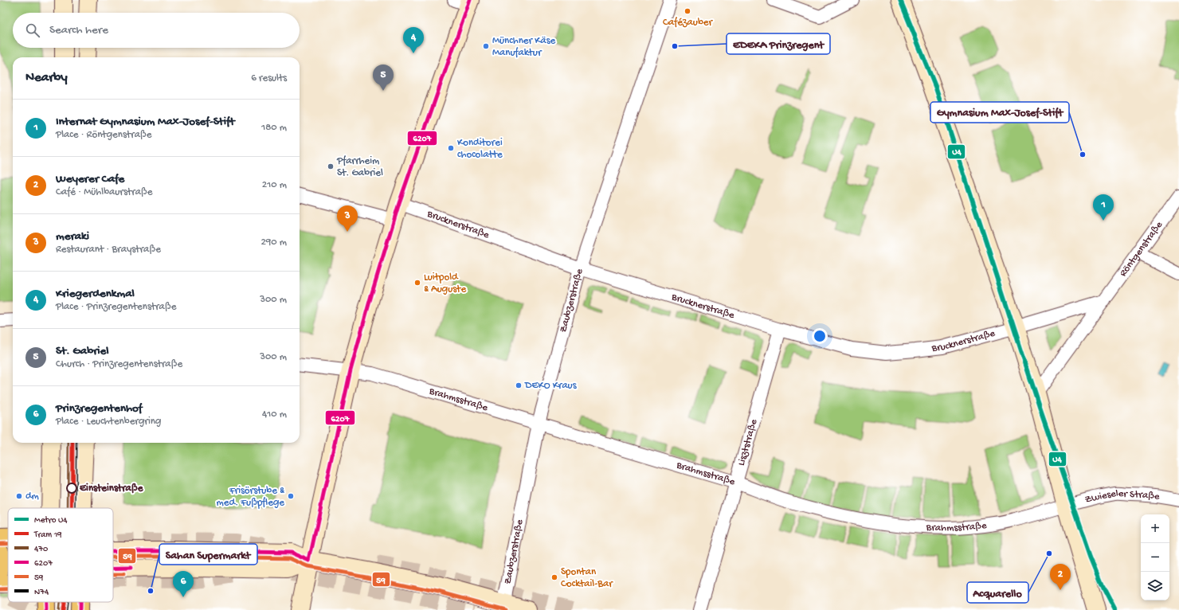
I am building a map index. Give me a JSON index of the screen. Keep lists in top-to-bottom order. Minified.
{"streets":{"street":["Brucknerstraße","Röntgenstraße","Zaubzerstraße","Brahmsstraße","Lisztstraße","Zwieseler Straße"]},"crossings":[["Brucknerstraße","Zaubzerstraße"],["Brucknerstraße","Lisztstraße"],["Zaubzerstraße","Brahmsstraße"],["Brahmsstraße","Lisztstraße"],["Brahmsstraße","Zwieseler Straße"]],"places":["Cafézauber","Münchner Käse Manufaktur","EDEKA Prinzregent","Konditorei chocolatte","Gymnasium Max-Josef-Stift","Pfarrheim St. Gabriel","Luitpold & Auguste","DEKO Kraus","Einsteinstraße","dm","Frisörstube & med. Fußpflege","Acquarello","Spontan Cocktail-Bar","Sahan Supermarkt"],"lines":["metro line U4","transit line 6207","tram line 19","transit line 470","transit line N74","transit line 59"],"legend":["Metro U4","Tram 19","470","6207","59","N74"],"page":{"search":"Search here","pins":["4","5","1","3","2","6"],"heading":["Nearby","6 results"],"list":[{"mark":"1","name":"Internat Gymnasium Max-Josef-Stift","note":"Place · Röntgenstraße","value":"180 m"},{"mark":"2","name":"Weyerer Cafe","note":"Café · Mühlbaurstraße","value":"210 m"},{"mark":"3","name":"meraki","note":"Restaurant · Braystraße","value":"290 m"},{"mark":"4","name":"Kriegerdenkmal","note":"Place · Prinzregentenstraße","value":"300 m"},{"mark":"5","name":"St. Gabriel","note":"Church · Prinzregentenstraße","value":"300 m"},{"mark":"6","name":"Prinzregentenhof","note":"Place · Leuchtenbergring","value":"410 m"}],"map_buttons":["+","−"]}}
